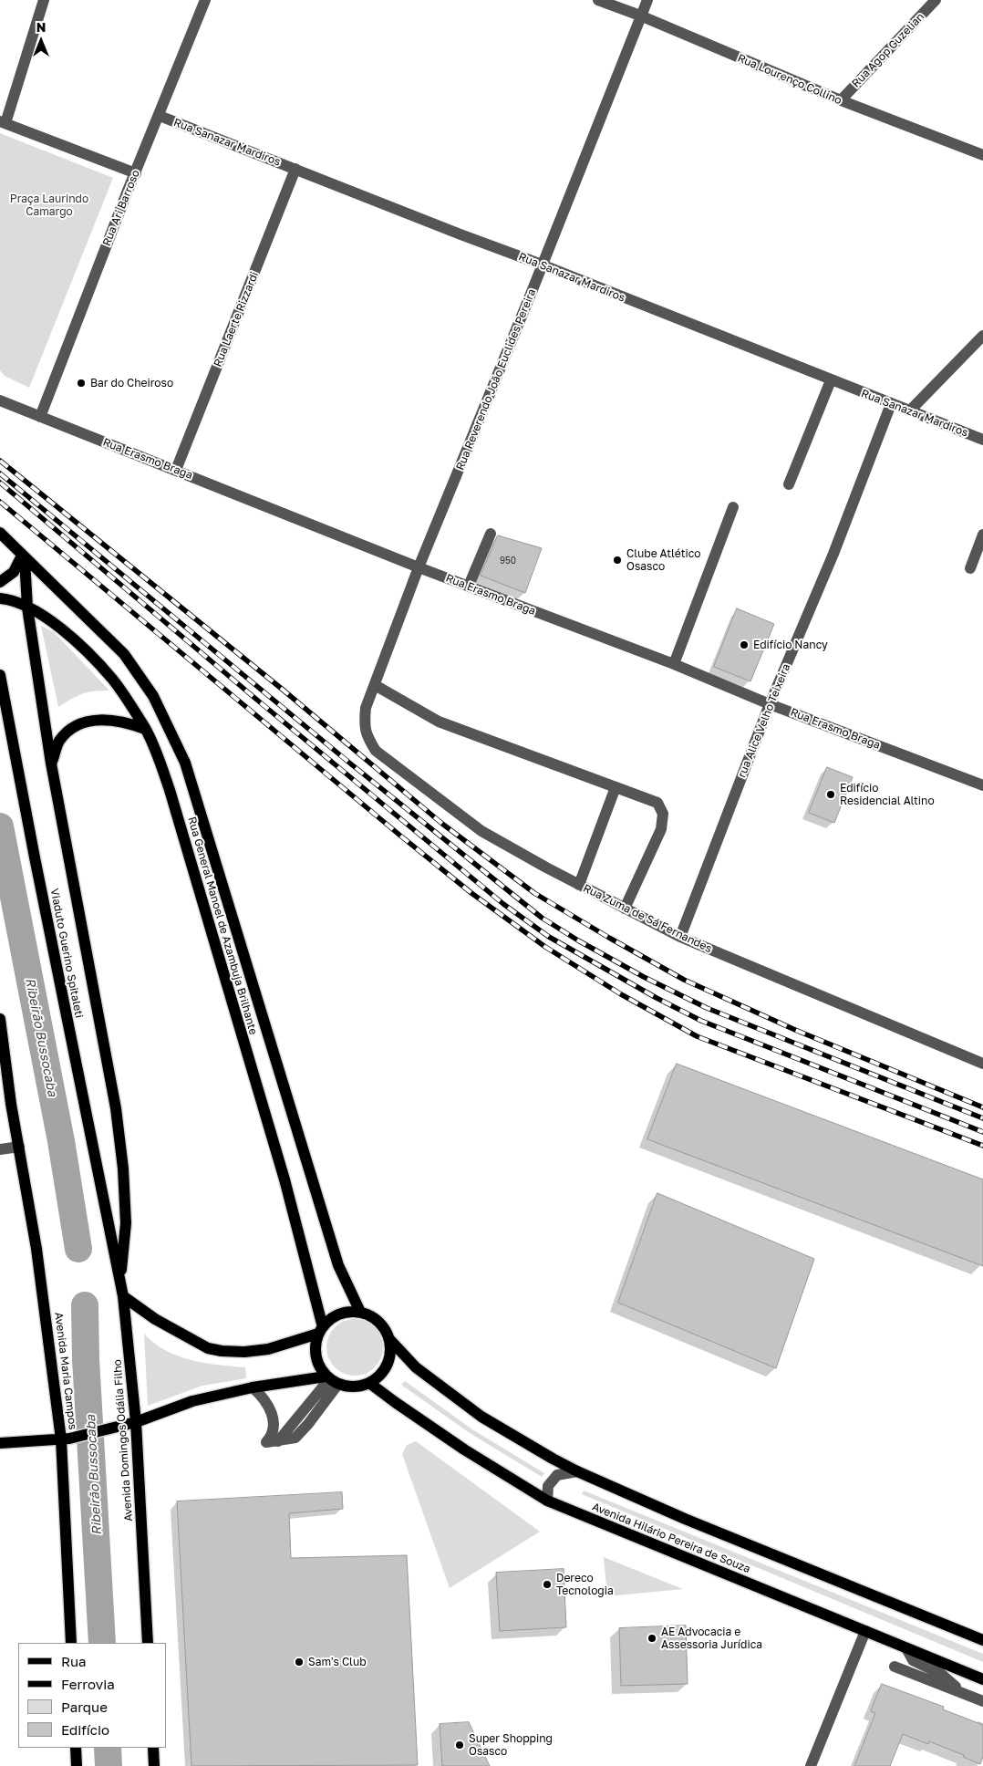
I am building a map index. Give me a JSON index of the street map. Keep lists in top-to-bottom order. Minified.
{"streets":{"main road":["Rua General Manoel de Azambuja Brilhante","Viaduto Guerino Spitaleti","Avenida Maria Campos","Avenida Domingos Odália Filho","Avenida Hilário Pereira de Souza"],"street":["Rua Agop Guzelian","Rua Lourenço Collino","Rua Sanazar Mardiros","Rua Ari Barroso","Rua Laerte Rizzardi","Rua Reverendo João Euclides Pereira","Rua Erasmo Braga","rua Alice Velho Teixeira","Rua Zuma de Sá Fernandes"]},"crossings":[["Rua Agop Guzelian","Rua Lourenço Collino"],["Rua Lourenço Collino","Rua Reverendo João Euclides Pereira"],["Rua Sanazar Mardiros","Rua Ari Barroso"],["Rua Sanazar Mardiros","Rua Laerte Rizzardi"],["Rua Sanazar Mardiros","Rua Reverendo João Euclides Pereira"],["Rua Sanazar Mardiros","rua Alice Velho Teixeira"],["Rua Ari Barroso","Rua Erasmo Braga"],["Rua Laerte Rizzardi","Rua Erasmo Braga"],["Rua Reverendo João Euclides Pereira","Rua Erasmo Braga"],["Rua Reverendo João Euclides Pereira","Rua Zuma de Sá Fernandes"],["Rua Erasmo Braga","rua Alice Velho Teixeira"],["rua Alice Velho Teixeira","Rua Zuma de Sá Fernandes"],["Rua General Manoel de Azambuja Brilhante","Avenida Hilário Pereira de Souza"],["Viaduto Guerino Spitaleti","Avenida Domingos Odália Filho"]],"water":["Ribeirão Bussocaba"],"parks":["Praça Laurindo Camargo"],"places":["Bar do Cheiroso","Clube Atlético Osasco","Edifício Nancy","Edifício Residencial Altino","Dereco Tecnologia","AE Advocacia e Assessoria Jurídica","Sam's Club","Super Shopping Osasco"],"house_numbers":["950"],"legend":["Rua","Ferrovia","Parque","Edifício"],"north":"top"}
